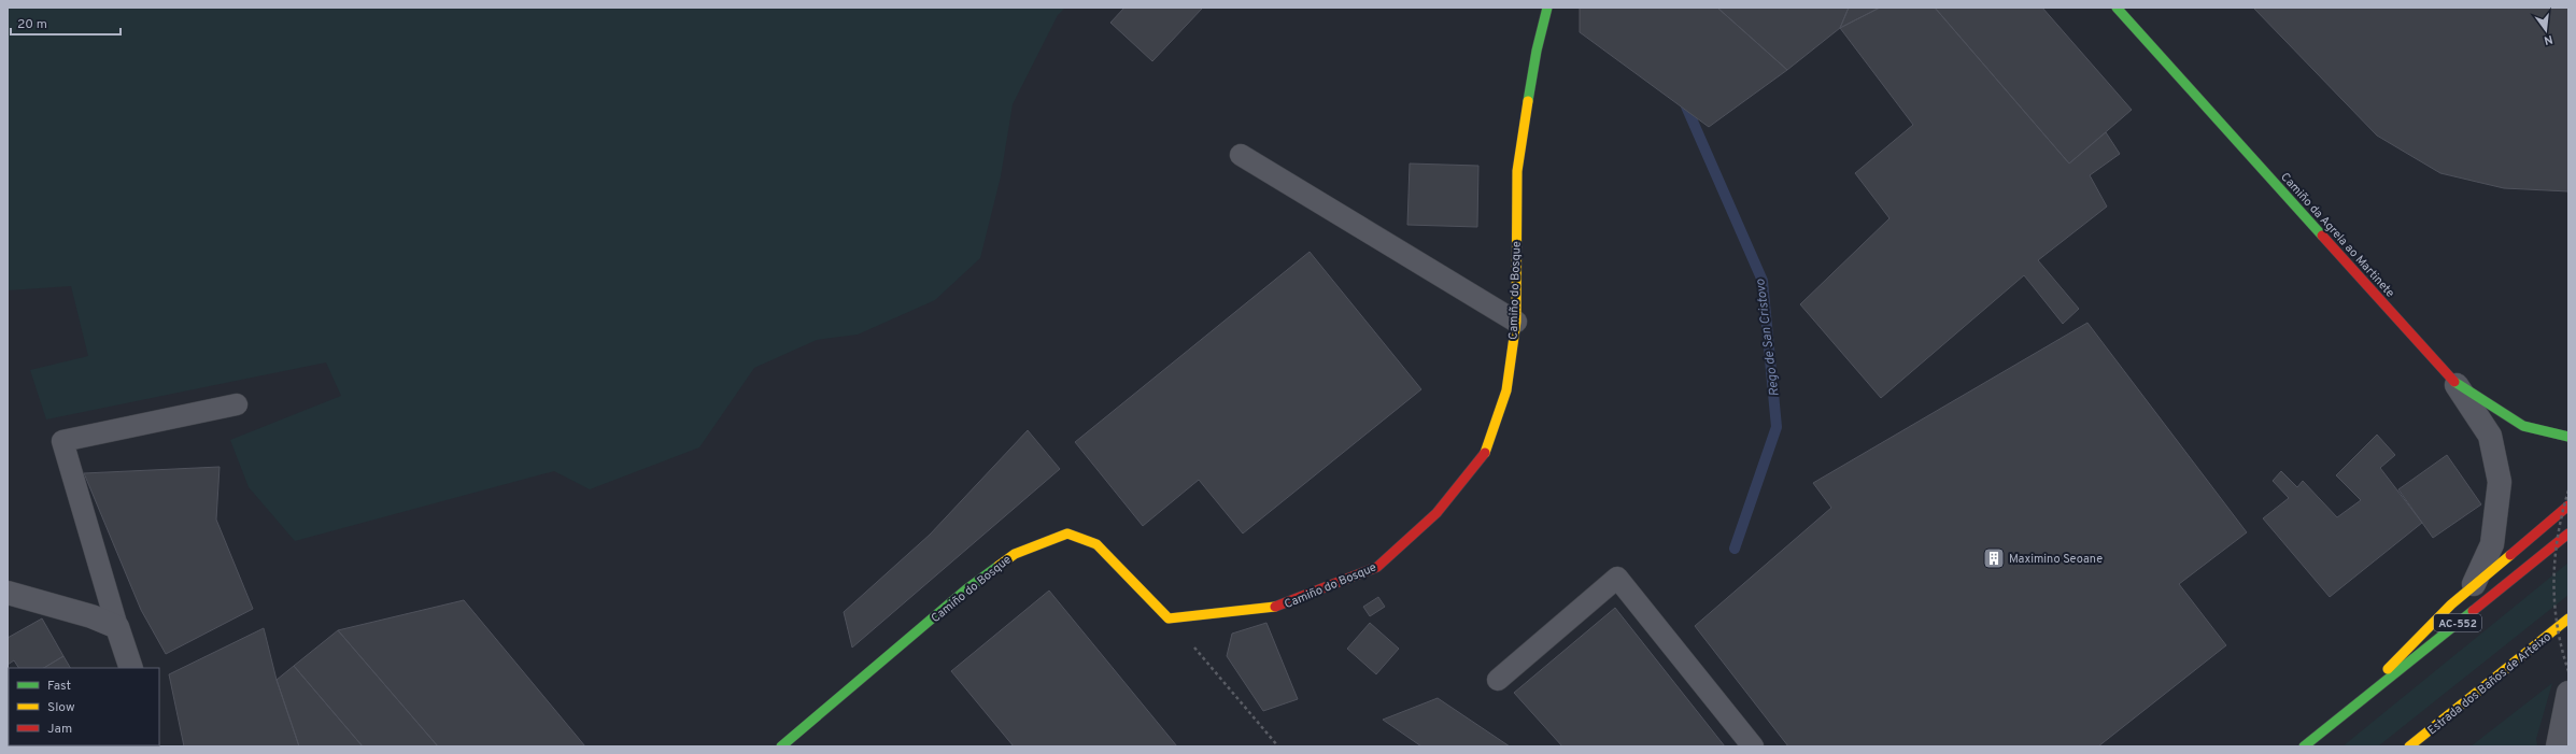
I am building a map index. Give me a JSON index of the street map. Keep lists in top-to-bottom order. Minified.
{"streets":{"street":["Camiño da Agrela ao Martinete","Camiño do Bosque","AC-552","Estrada dos Baños de Arteixo"]},"water":["Rego de San Cristovo"],"places":{"building":["Maximino Seoane"]},"legend":["Fast","Slow","Jam"],"scale_bar":"20 m","north":"bottom"}
